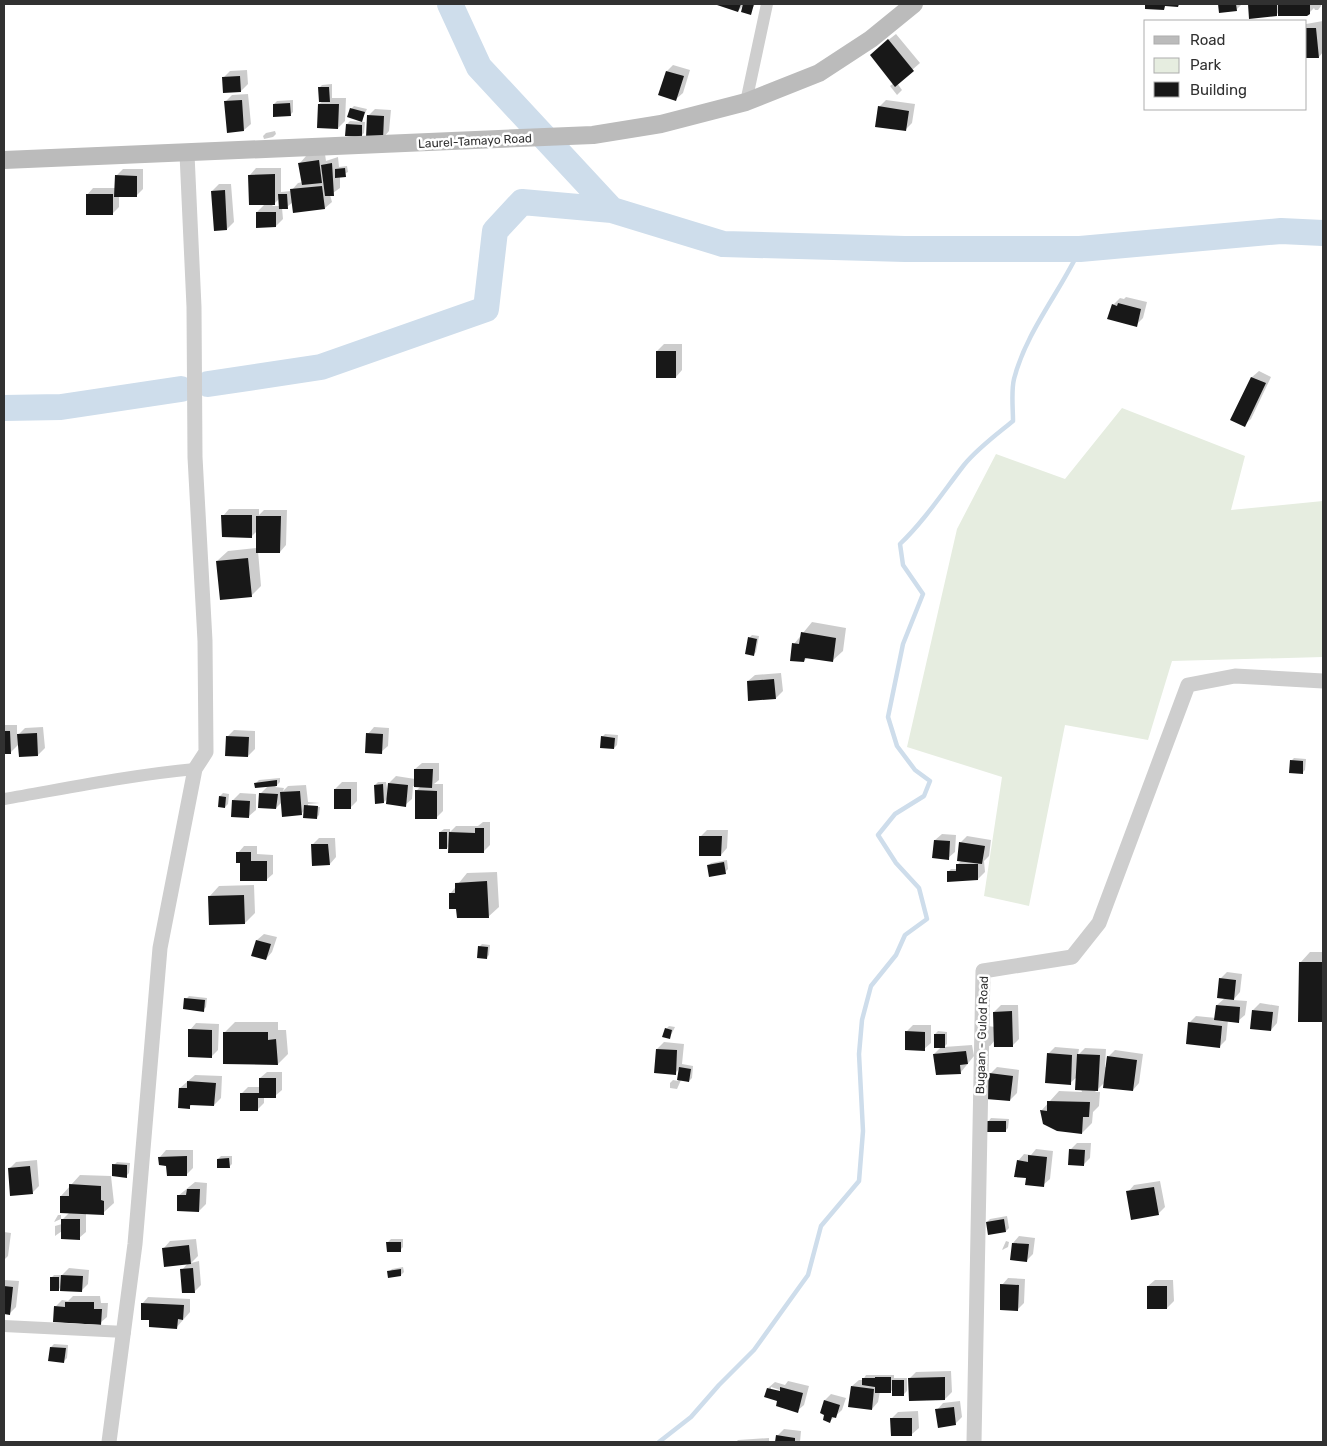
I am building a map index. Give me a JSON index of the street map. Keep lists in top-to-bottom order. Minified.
{"streets":{"main road":["Laurel-Tamayo Road"],"street":["Bugaan - Gulod Road"]},"legend":["Road","Park","Building"]}
